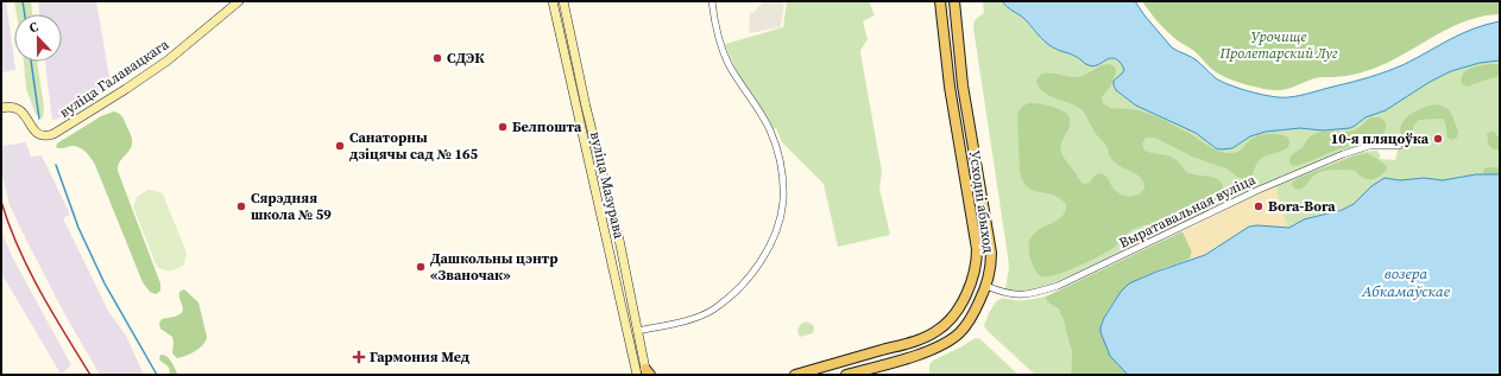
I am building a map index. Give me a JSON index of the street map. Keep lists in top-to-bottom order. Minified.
{"streets":{"main road":["вуліца Галавацкага","вуліца Мазурава","Усходні абыход"],"street":["Выратавальная вуліца"]},"crossings":[["Усходні абыход","Выратавальная вуліца"]],"water":["возера Абкамаўскае"],"parks":["Урочище Пролетарский Луг"],"places":{"other":["СДЭК","Белпошта","10-я пляцоўка","Санаторны дзіцячы сад № 165","Сярэдняя школа № 59","Bora-Bora","Дашкольны цэнтр «Званочак»"],"health":["Гармония Мед"]},"north":"top"}
